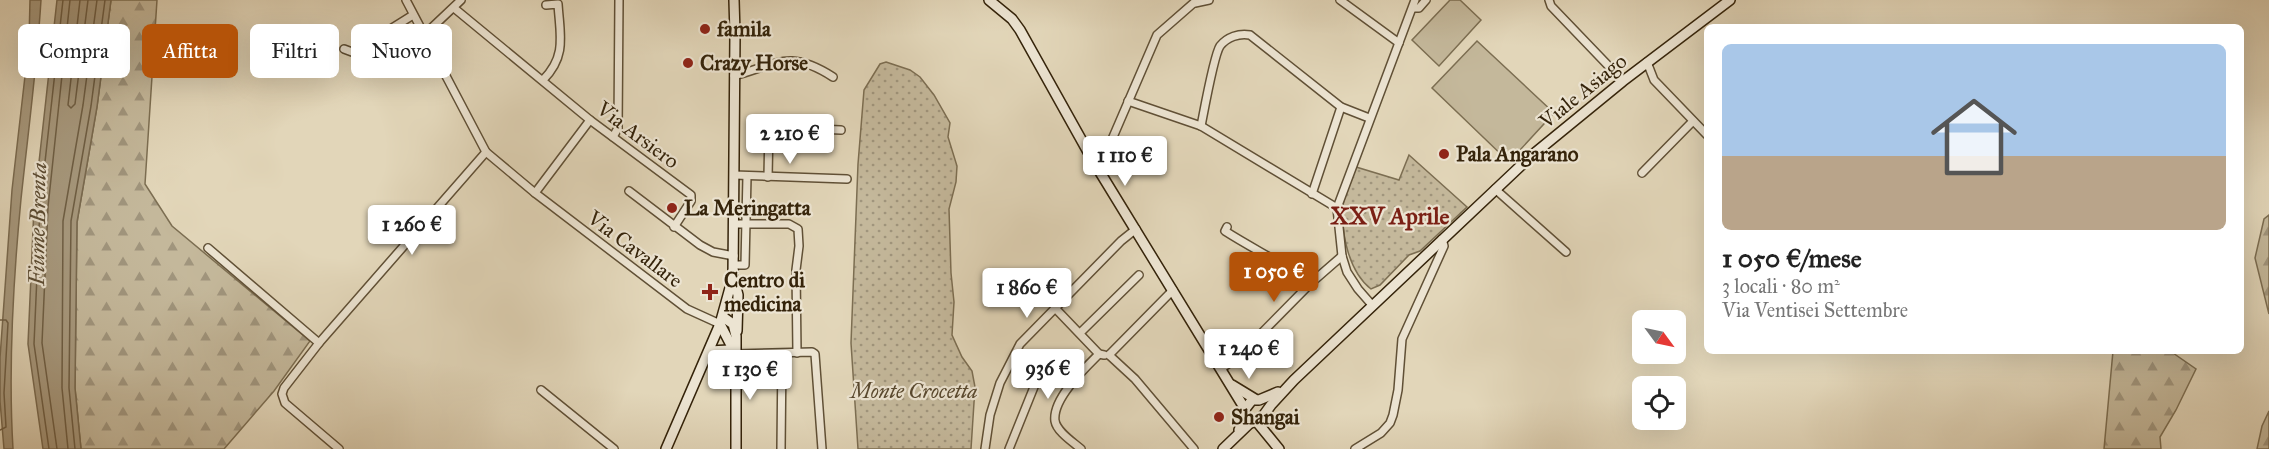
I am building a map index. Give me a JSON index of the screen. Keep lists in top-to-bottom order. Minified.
{"streets":{"main road":["Viale Asiago"],"street":["Via Arsiero","Via Cavallare"]},"districts":["XXV Aprile"],"water":["Fiume Brenta"],"parks":["Monte Crocetta"],"places":{"other":["famila","Crazy Horse","Pala Angarano","La Meringatta","Shangai"],"health":["Centro di medicina"]},"north":"bottom right","page":{"chip":["Compra","Affitta","Filtri","Nuovo"],"list":[{"name":"1 050 €/mese","note":"3 locali · 80 m² · Via Ventisei Settembre"}],"price":["2 210 €","1 110 €","1 260 €","1 050 €","1 860 €","1 240 €","936 €","1 130 €"]}}
